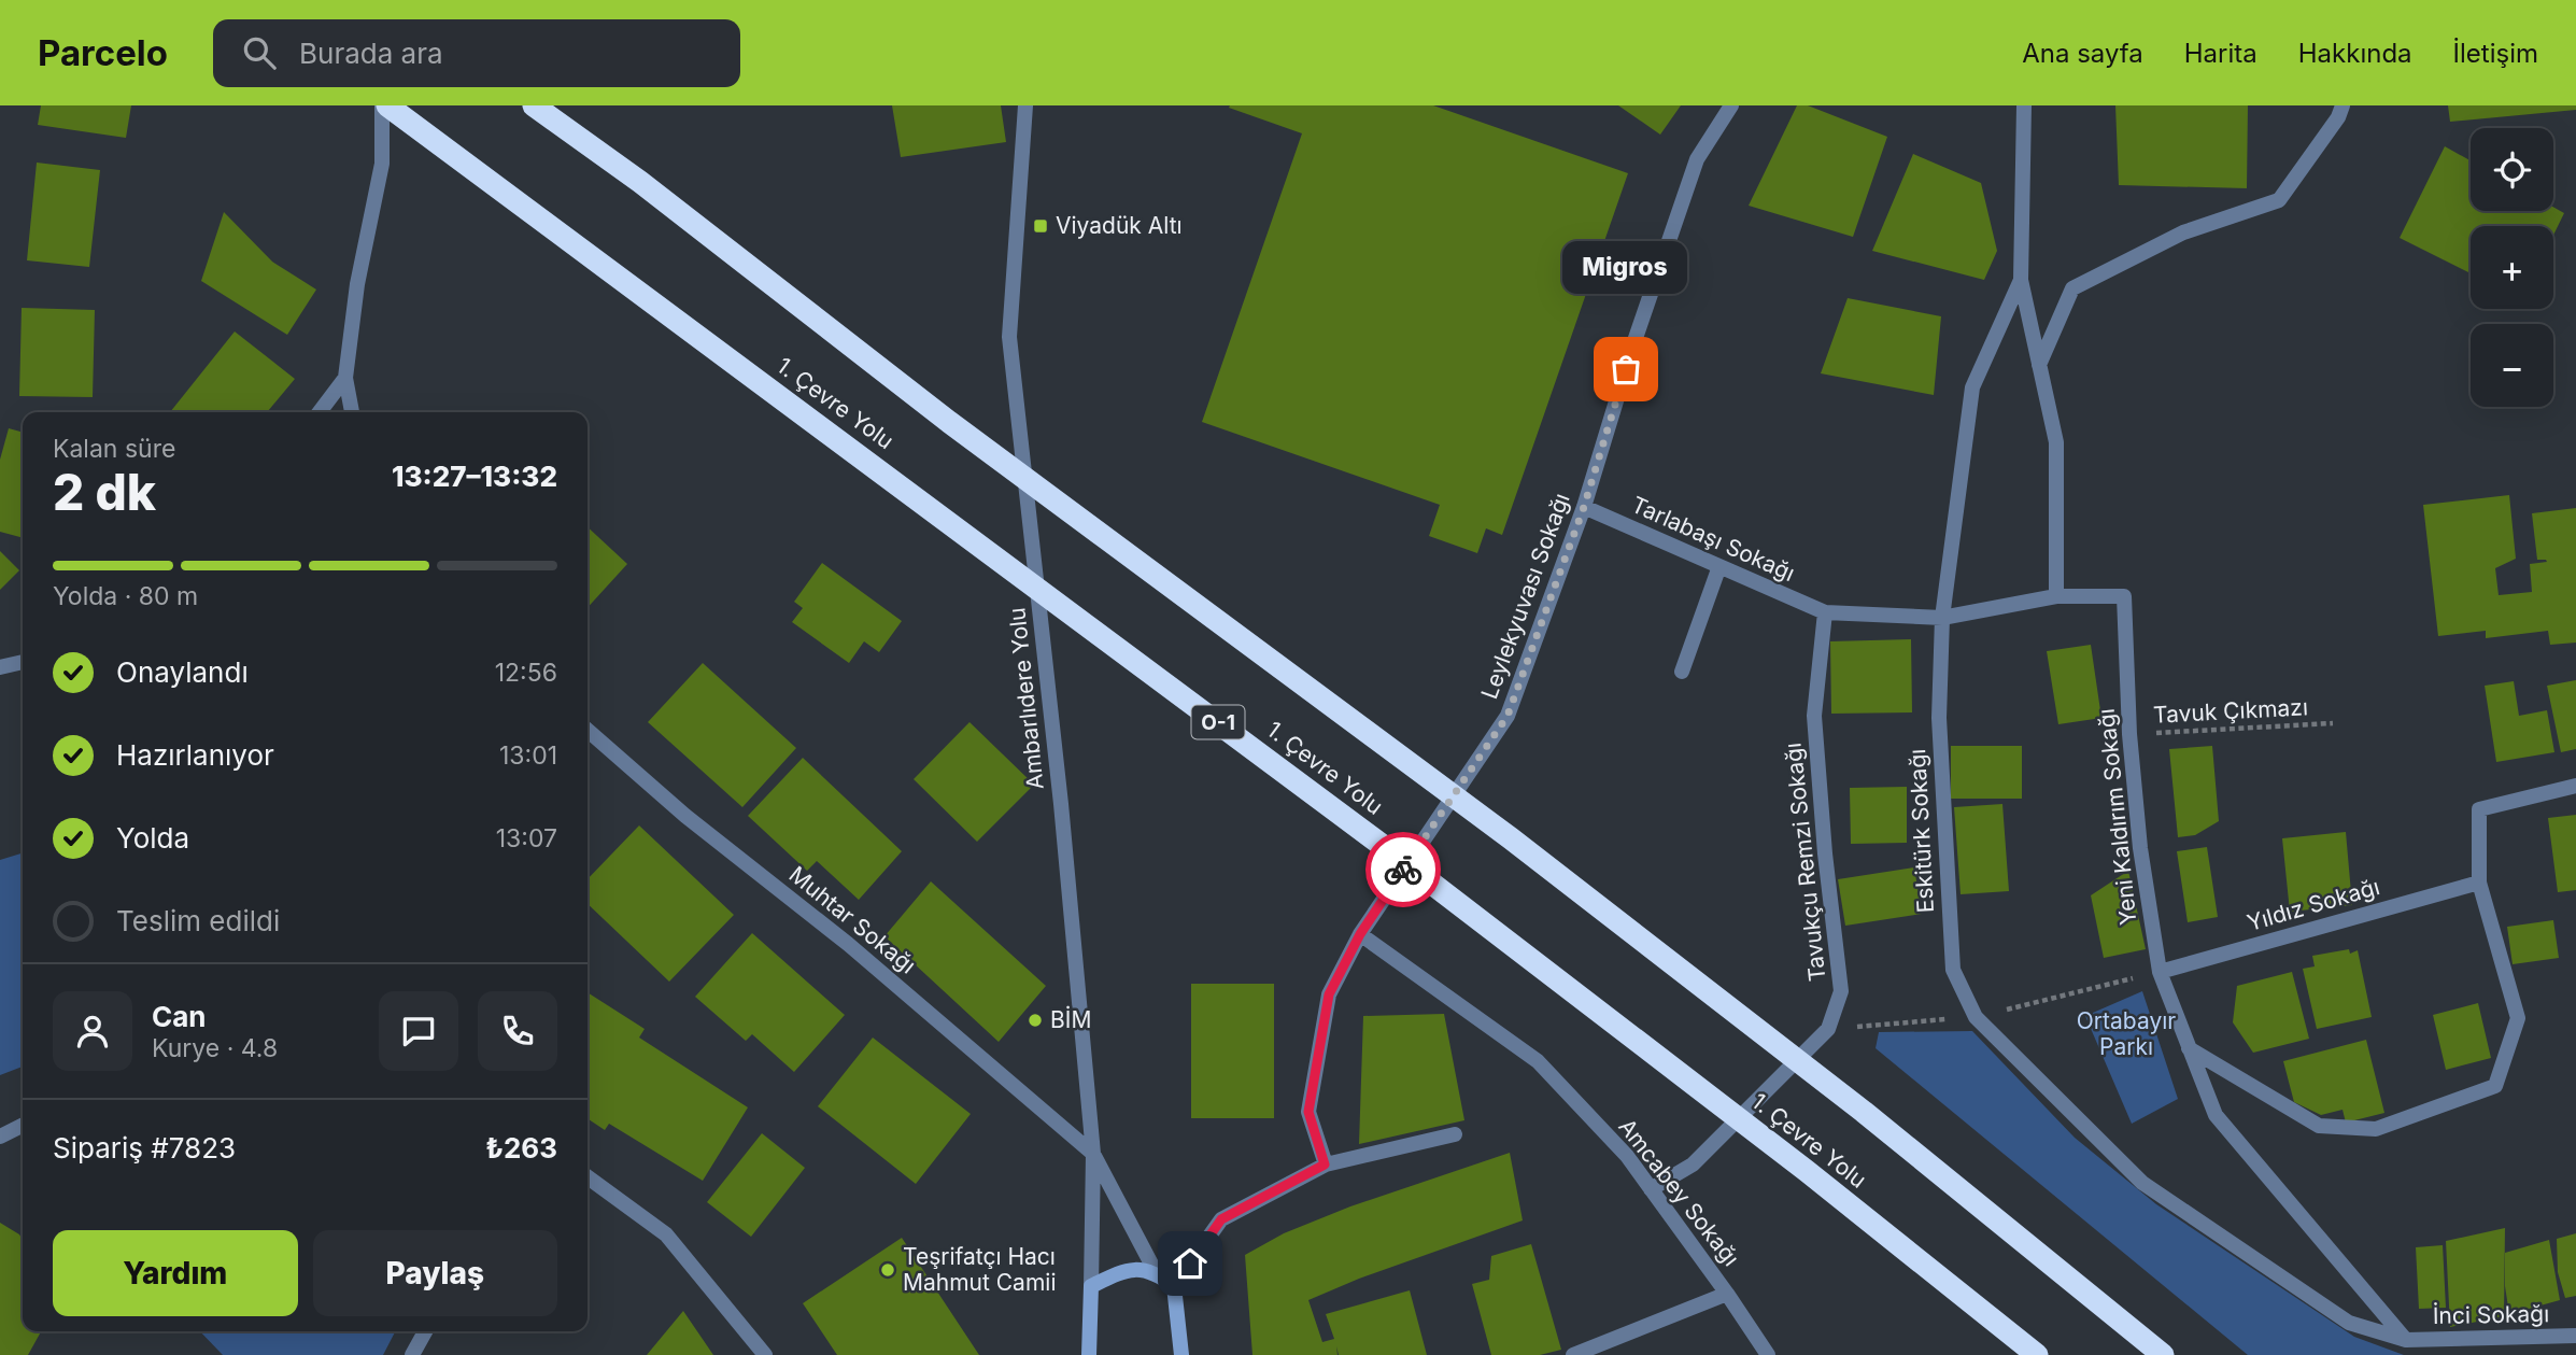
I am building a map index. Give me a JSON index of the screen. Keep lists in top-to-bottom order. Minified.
{"streets":{"highway":["1. Çevre Yolu","O-1"],"street":["Tarlabaşı Sokağı","Leylekyuvası Sokağı","Ambarlıdere Yolu","Yeni Kaldırım Sokağı","Eskitürk Sokağı","Tavukçu Remzi Sokağı","Yıldız Sokağı","Muhtar Sokağı","Amcabey Sokağı","İnci Sokağı"],"path":["Tavuk Çıkmazı"]},"crossings":[["Tarlabaşı Sokağı","Leylekyuvası Sokağı"],["Tarlabaşı Sokağı","Tavukçu Remzi Sokağı"],["Leylekyuvası Sokağı","Amcabey Sokağı"],["Ambarlıdere Yolu","Muhtar Sokağı"],["Tavuk Çıkmazı","Yeni Kaldırım Sokağı"],["Yeni Kaldırım Sokağı","Eskitürk Sokağı"],["Yeni Kaldırım Sokağı","Yıldız Sokağı"],["Yeni Kaldırım Sokağı","İnci Sokağı"],["Eskitürk Sokağı","İnci Sokağı"],["Tavukçu Remzi Sokağı","Amcabey Sokağı"]],"parks":["Ortabayır Parkı"],"places":{"transit":["Viyadük Altı"],"other":["Migros","BİM","Teşrifatçı Hacı Mahmut Camii"]},"page":{"header":"Parcelo","search":"Burada ara","nav":["Ana sayfa","Harita","Hakkında","İletişim"],"map_buttons":["+","−"],"bubble":"Migros","heading":["2 dk","Kalan süre","13:27–13:32"],"panel":["Can","Kurye · 4.8","Sipariş #7823","₺263"],"bar":"Yolda · 80 m","list":[["Onaylandı","12:56"],["Hazırlanıyor","13:01"],["Yolda","13:07"],"Teslim edildi"],"buttons":["Yardım","Paylaş"]}}
